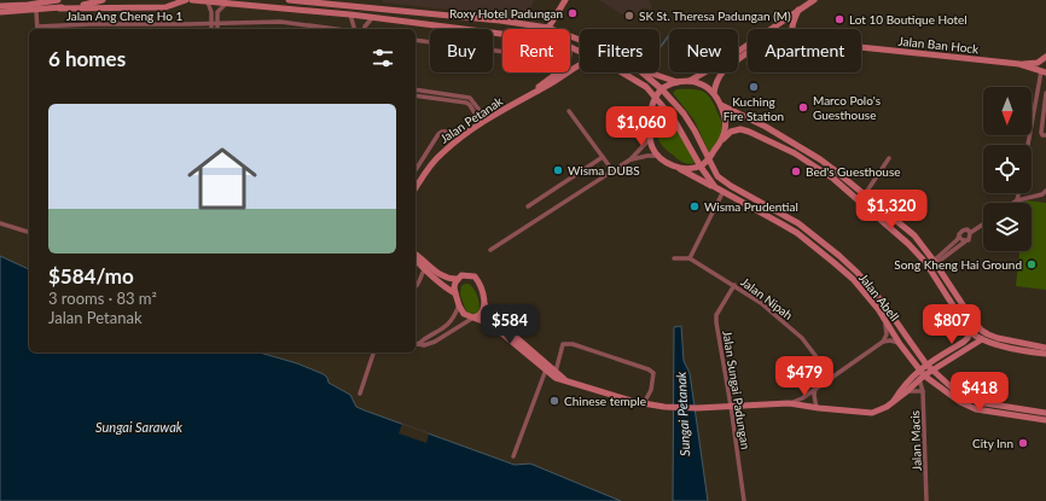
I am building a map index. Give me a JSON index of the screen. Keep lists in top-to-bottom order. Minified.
{"streets":{"main road":["Jalan Ban Hock","Jalan Petanak","Jalan Abell"],"street":["Jalan Ang Cheng Ho 1","Jalan Nipah","Jalan Sungai Padungan","Jalan Macis"]},"crossings":[["Jalan Abell","Jalan Macis"],["Jalan Nipah","Jalan Sungai Padungan"]],"water":["Sungai Petanak","Sungai Sarawak"],"places":["Roxy Hotel Padungan","SK St. Theresa Padungan (M)","Lot 10 Boutique Hotel","Kuching Fire Station","Marco Polo's Guesthouse","Wisma DUBS","Bed's Guesthouse","Wisma Prudential","Song Kheng Hai Ground","Chinese temple","City Inn"],"north":"bottom","page":{"chip":["Buy","Rent","Filters","New","Apartment"],"heading":"6 homes","list":[{"name":"$584/mo","note":"3 rooms · 83 m² · Jalan Petanak"}],"price":["$1,060","$1,320","$584","$807","$479","$418"]}}
